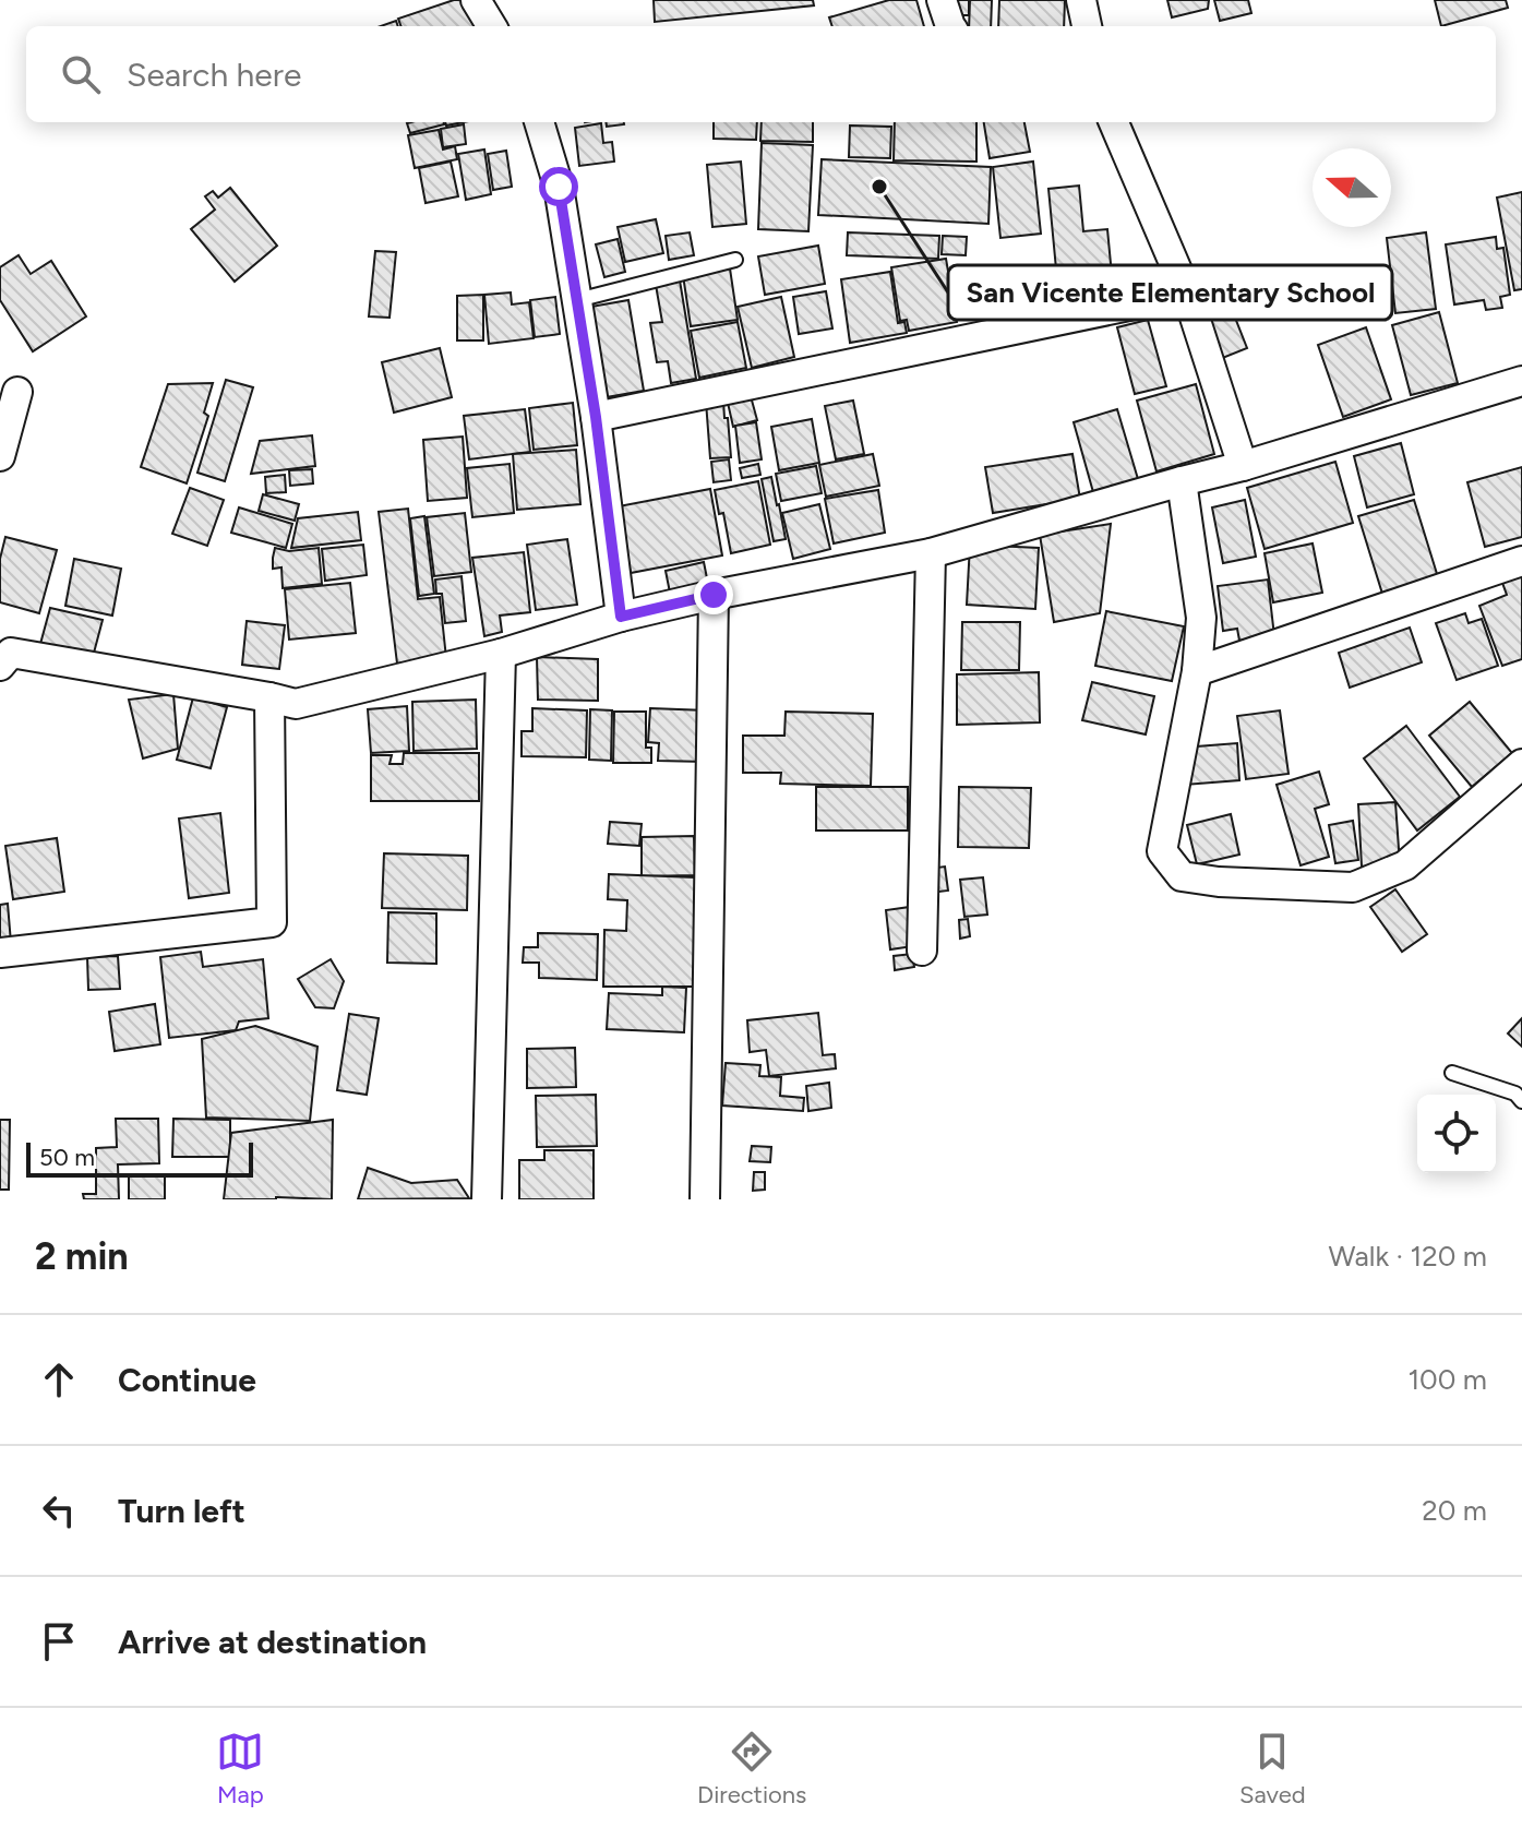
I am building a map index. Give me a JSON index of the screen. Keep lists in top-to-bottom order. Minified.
{"places":["San Vicente Elementary School"],"scale_bar":"50 m","north":"left","page":{"search":"Search here","scale":"50 m","heading":["2 min","Walk · 120 m"],"list":[["Continue","100 m"],["Turn left","20 m"],"Arrive at destination"],"nav":["Map","Directions","Saved"]}}
